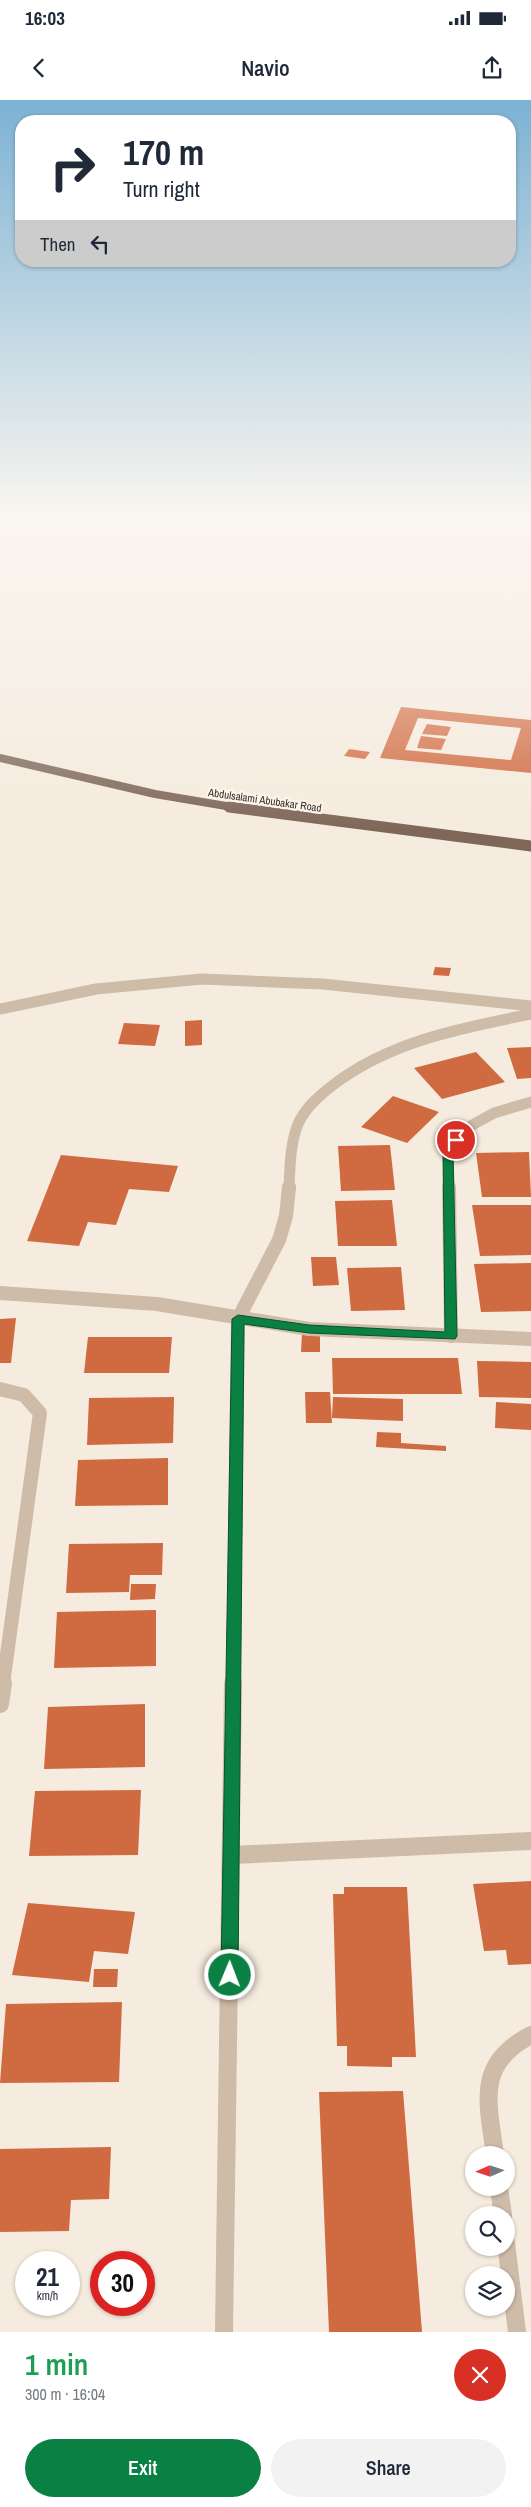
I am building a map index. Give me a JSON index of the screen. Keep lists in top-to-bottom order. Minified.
{"streets":{"main road":["Abdulsalami Abubakar Road"]},"north":"left","page":{"status":"16:03","header":"Navio","turn":["170 m","Turn right"],"then":"Then","speed":"21 km/h","limit":"30","heading":["1 min","300 m · 16:04"],"buttons":["Exit","Share"]}}
